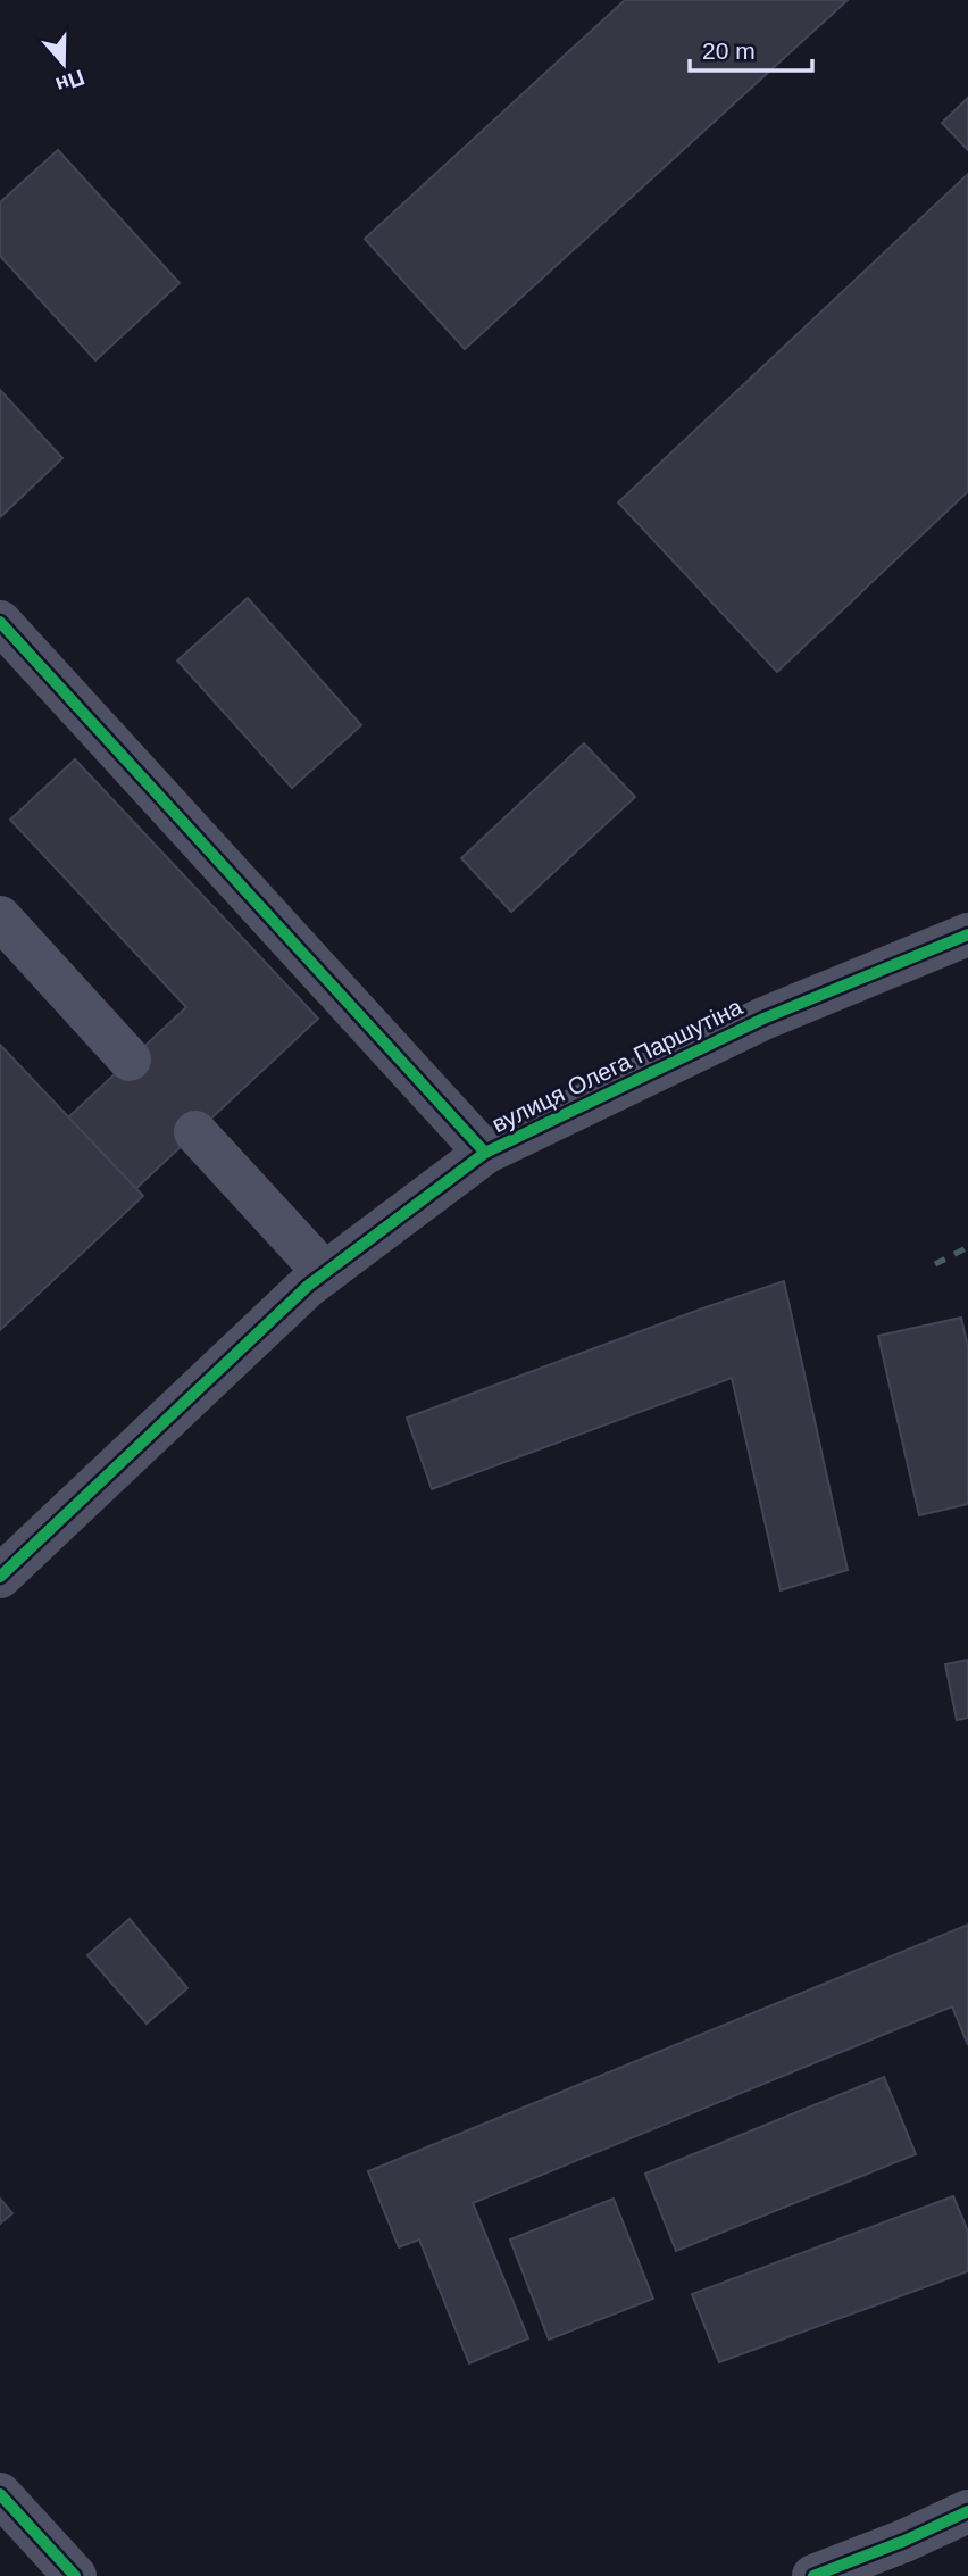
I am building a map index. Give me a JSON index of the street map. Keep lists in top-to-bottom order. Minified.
{"streets":{"street":["вулиця Олега Паршутіна"]},"scale_bar":"20 m","north":"bottom"}
